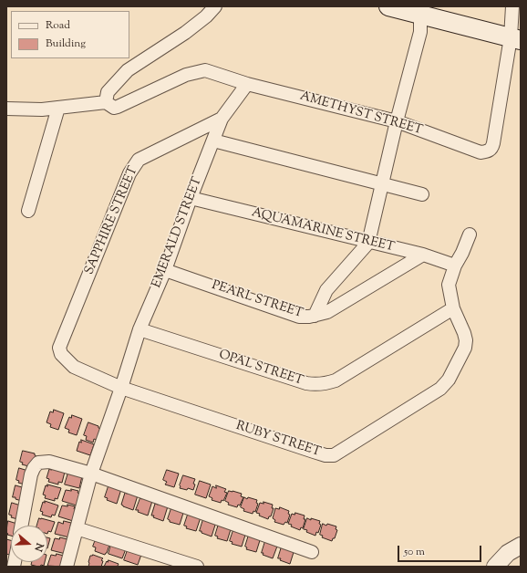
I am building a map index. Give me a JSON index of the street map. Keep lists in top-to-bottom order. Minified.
{"streets":{"street":["AMETHYST STREET","SAPPHIRE STREET","AQUAMARINE STREET","EMERALD STREET","PEARL STREET","OPAL STREET","RUBY STREET"]},"crossings":[["AMETHYST STREET","EMERALD STREET"],["SAPPHIRE STREET","EMERALD STREET"],["SAPPHIRE STREET","RUBY STREET"],["AQUAMARINE STREET","EMERALD STREET"],["AQUAMARINE STREET","PEARL STREET"],["AQUAMARINE STREET","RUBY STREET"],["EMERALD STREET","PEARL STREET"],["EMERALD STREET","OPAL STREET"],["EMERALD STREET","RUBY STREET"],["OPAL STREET","RUBY STREET"]],"legend":["Road","Building"],"scale_bar":"50 m","north":"right"}
